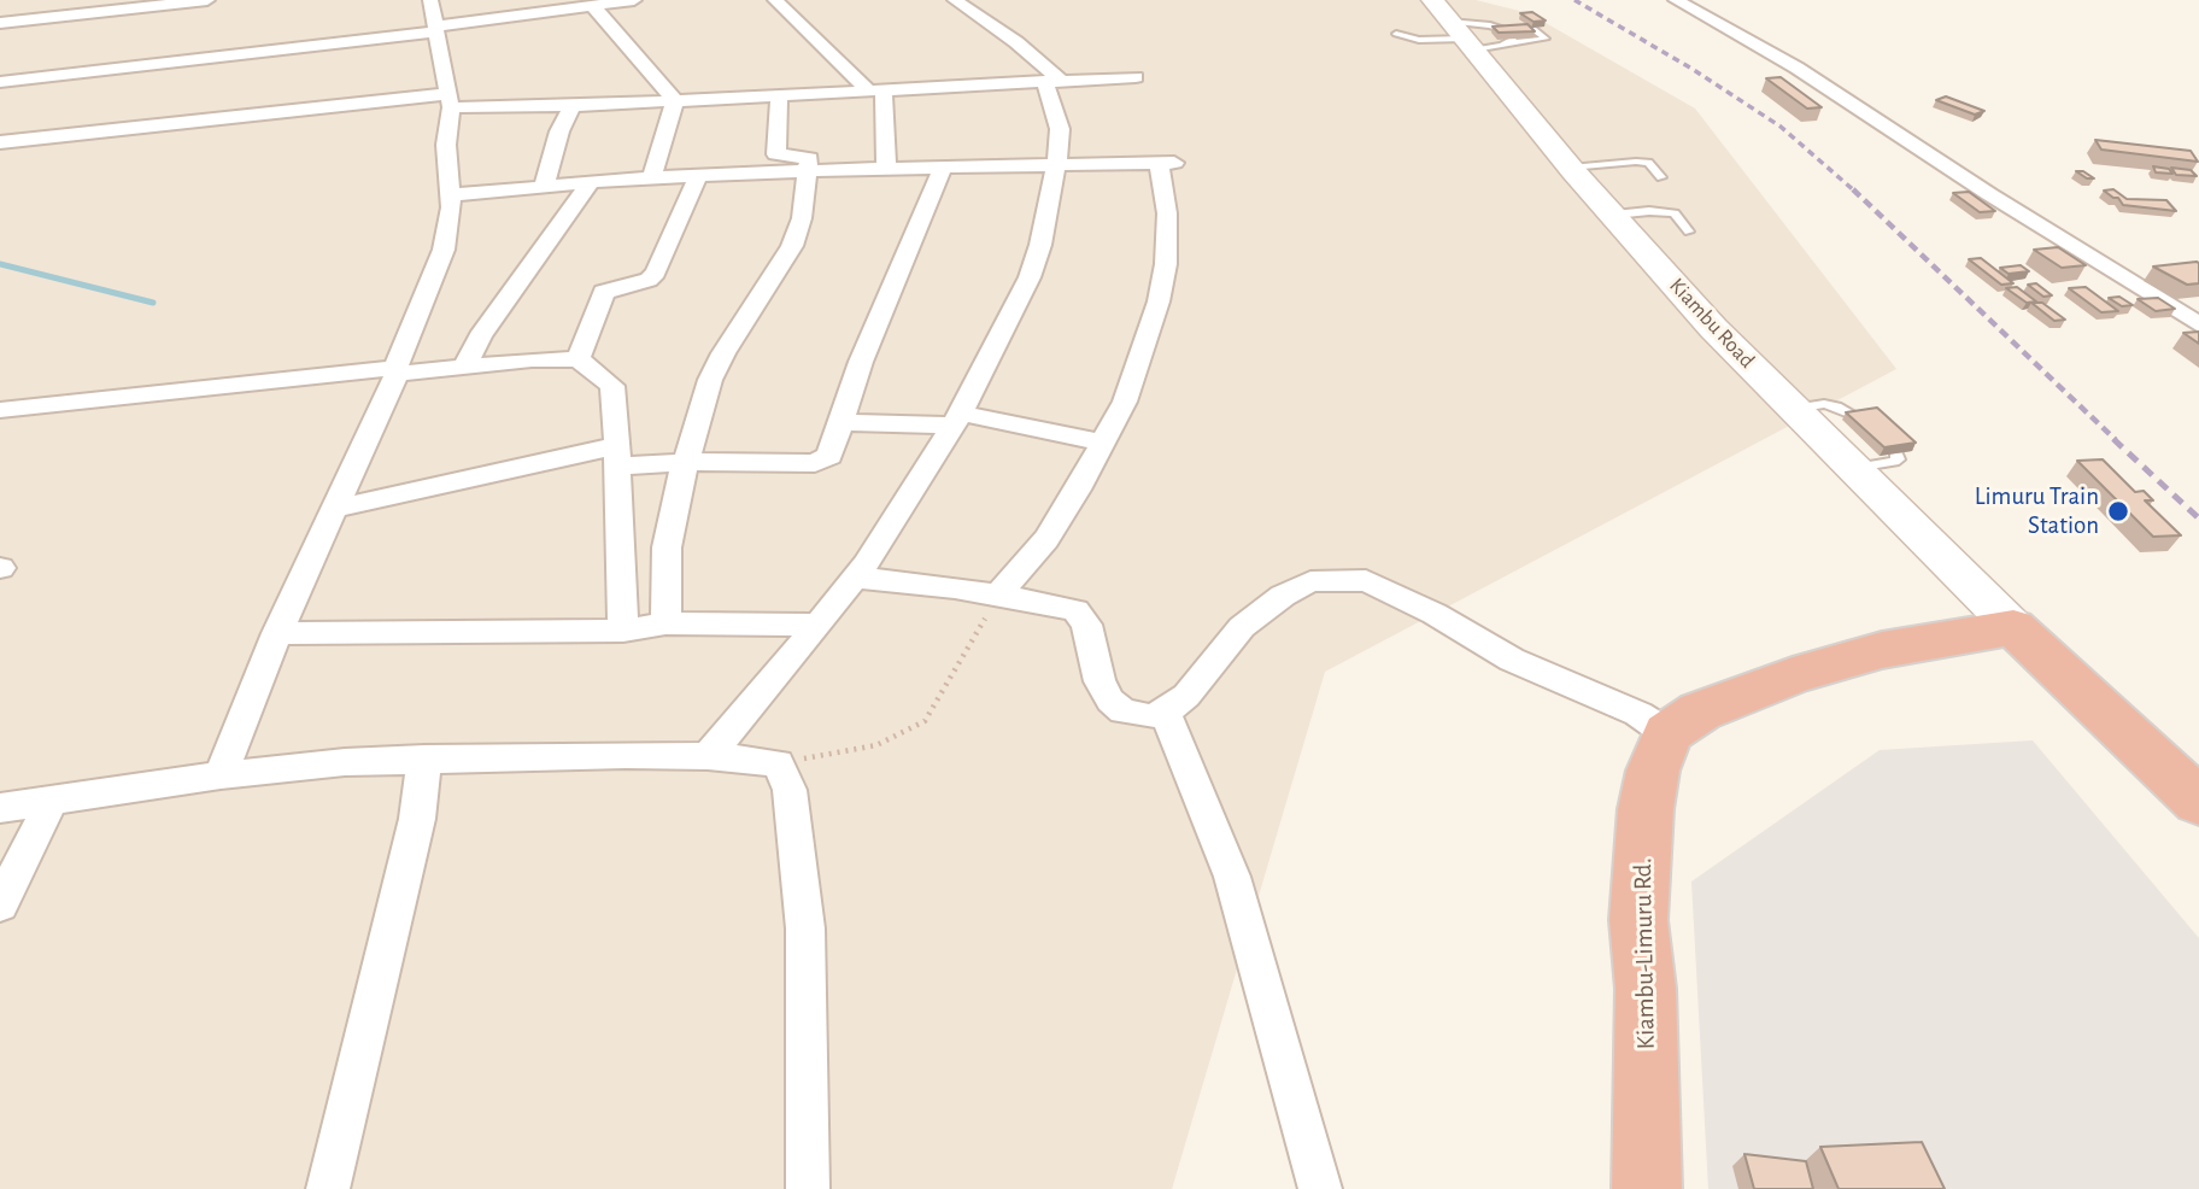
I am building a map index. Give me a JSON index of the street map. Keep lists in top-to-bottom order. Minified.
{"streets":{"highway":["Kiambu-Limuru Rd."],"main road":["Kiambu Road"]},"places":["Limuru Train Station"]}
